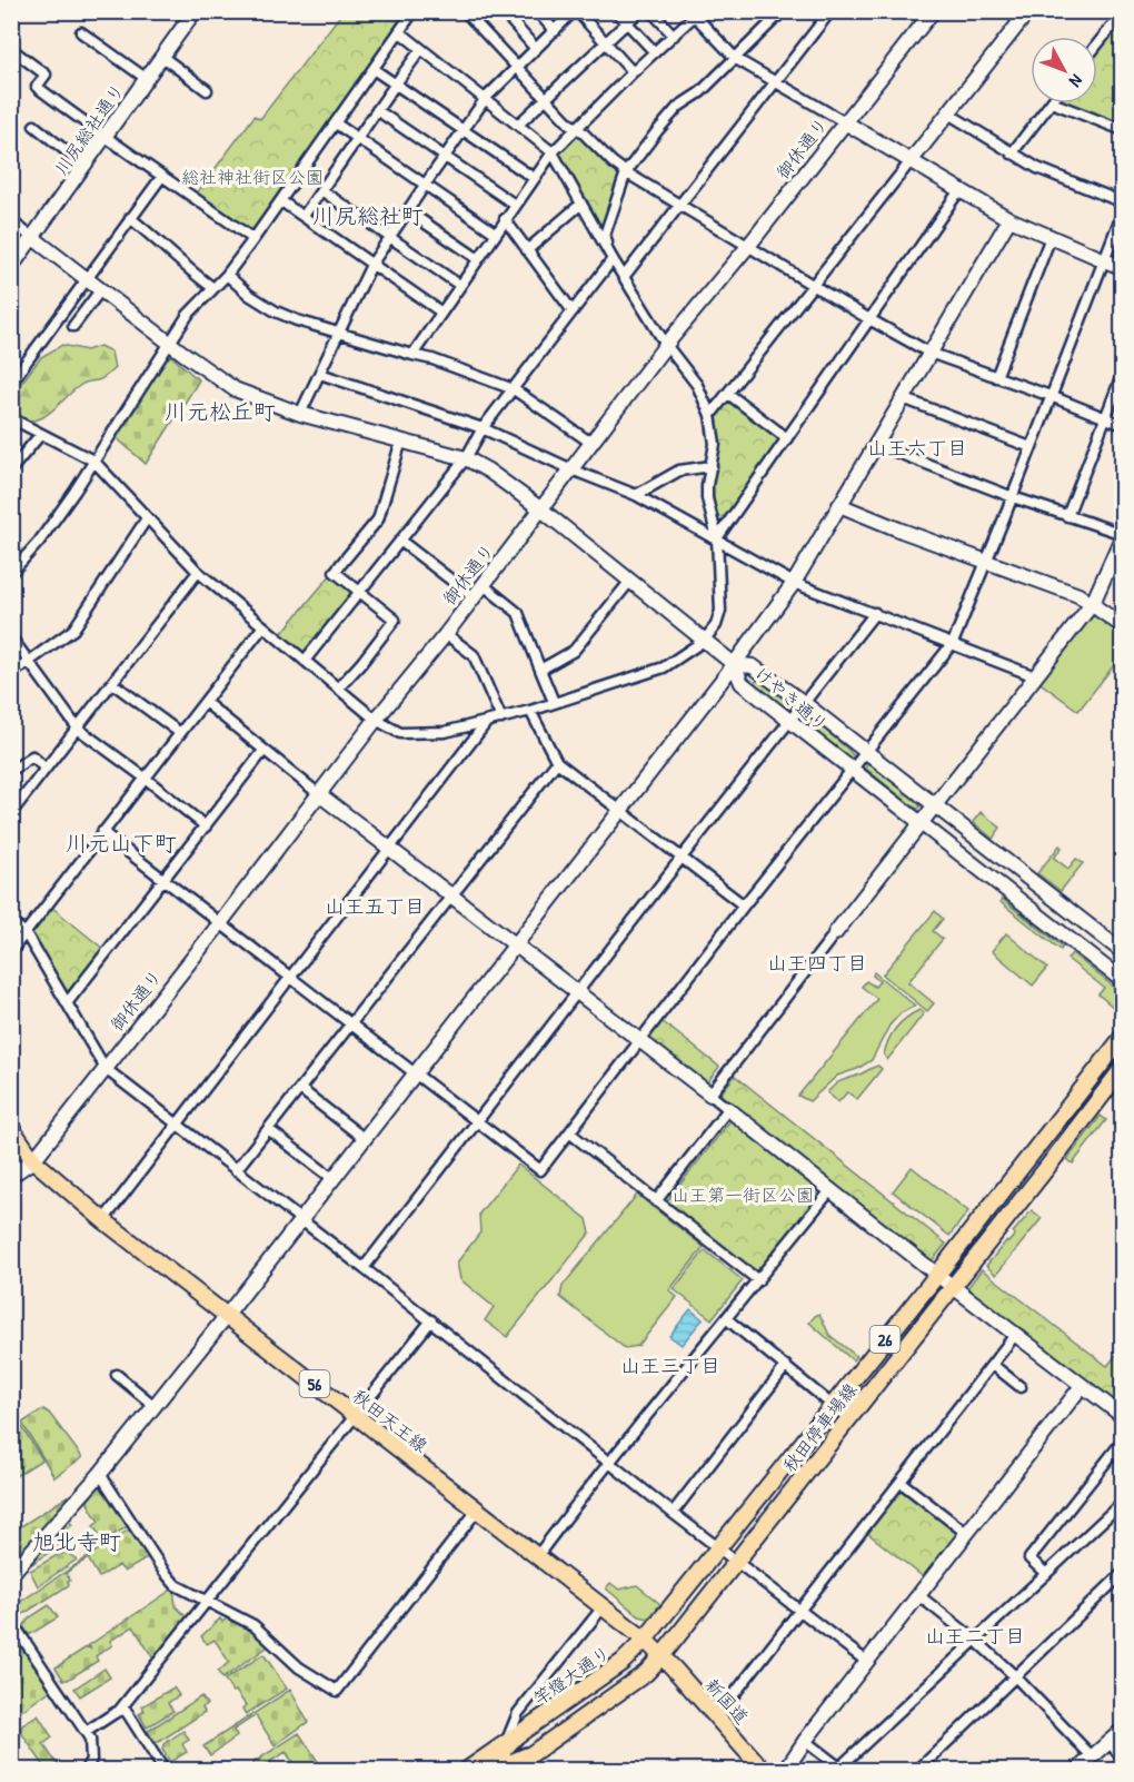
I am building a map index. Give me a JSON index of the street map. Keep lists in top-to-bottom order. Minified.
{"streets":{"main road":["26","56","秋田天王線","秋田停車場線","竿燈大通り","新国道"],"street":["川尻総社通り","御休通り","けやき通り"]},"crossings":[["御休通り","秋田天王線"],["26","竿燈大通り"],["秋田天王線","秋田停車場線"],["秋田天王線","竿燈大通り"],["秋田天王線","新国道"],["秋田停車場線","竿燈大通り"],["秋田停車場線","新国道"]],"districts":["川尻総社町","川元松丘町","山王六丁目","川元山下町","山王五丁目","山王四丁目","山王三丁目","旭北寺町","山王二丁目"],"parks":["総社神社街区公園","山王第一街区公園"],"north":"bottom right"}
